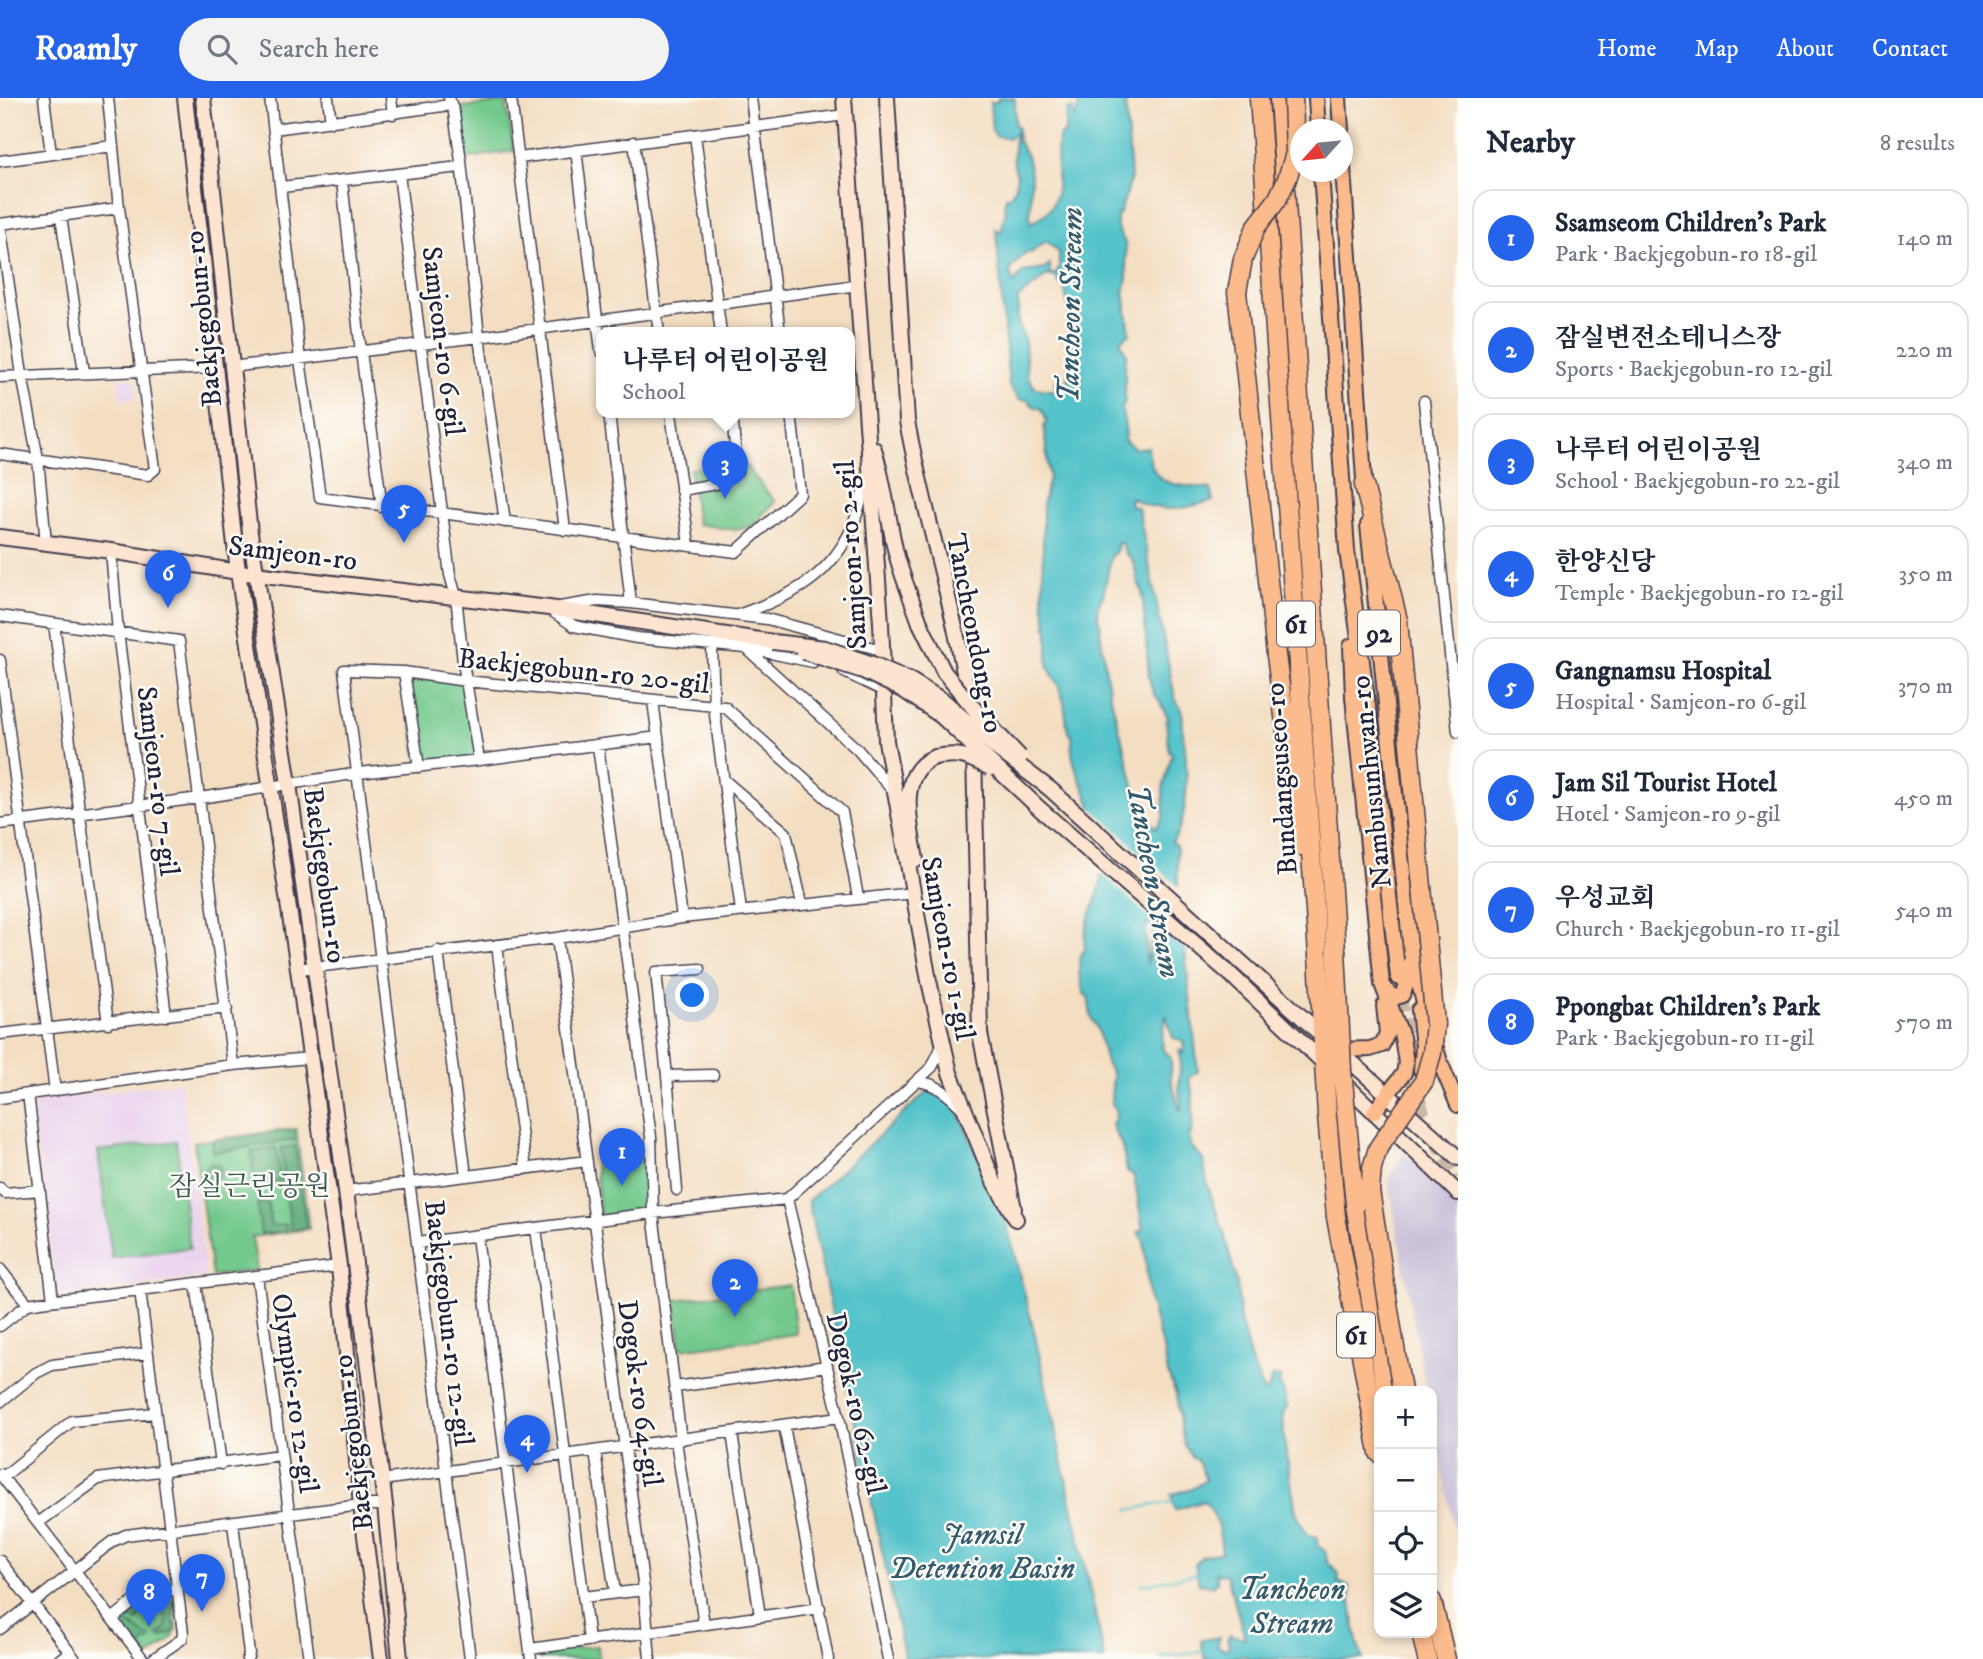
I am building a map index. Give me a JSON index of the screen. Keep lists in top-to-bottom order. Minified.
{"streets":{"highway":["61","Bundangsuseo-ro"],"main road":["Baekjegobun-ro","Samjeon-ro","Samjeon-ro 2-gil","Tancheondong-ro","92","Nambusunhwan-ro","Samjeon-ro 1-gil"],"street":["Samjeon-ro 6-gil","Baekjegobun-ro 20-gil","Samjeon-ro 7-gil","Baekjegobun-ro 12-gil","Olympic-ro 12-gil","Dogok-ro 64-gil","Dogok-ro 62-gil"]},"crossings":[["Baekjegobun-ro","Samjeon-ro"],["Baekjegobun-ro","Baekjegobun-ro 12-gil"],["Baekjegobun-ro","Olympic-ro 12-gil"],["Samjeon-ro 6-gil","Samjeon-ro"],["Samjeon-ro","Samjeon-ro 7-gil"],["Samjeon-ro 2-gil","Samjeon-ro 1-gil"],["Tancheondong-ro","Samjeon-ro 1-gil"],["Baekjegobun-ro 20-gil","Baekjegobun-ro 12-gil"],["Baekjegobun-ro 12-gil","Dogok-ro 64-gil"],["Baekjegobun-ro 12-gil","Dogok-ro 62-gil"]],"water":["Tancheon Stream","Jamsil Detention Basin"],"parks":["잠실근린공원"],"north":"bottom left","page":{"header":"Roamly","search":"Search here","nav":["Home","Map","About","Contact"],"heading":["Nearby","8 results"],"list":[{"mark":"1","name":"Ssamseom Children's Park","note":"Park · Baekjegobun-ro 18-gil","value":"140 m"},{"mark":"2","name":"잠실변전소테니스장","note":"Sports · Baekjegobun-ro 12-gil","value":"220 m"},{"mark":"3","name":"나루터 어린이공원","note":"School · Baekjegobun-ro 22-gil","value":"340 m"},{"mark":"4","name":"한양신당","note":"Temple · Baekjegobun-ro 12-gil","value":"350 m"},{"mark":"5","name":"Gangnamsu Hospital","note":"Hospital · Samjeon-ro 6-gil","value":"370 m"},{"mark":"6","name":"Jam Sil Tourist Hotel","note":"Hotel · Samjeon-ro 9-gil","value":"450 m"},{"mark":"7","name":"우성교회","note":"Church · Baekjegobun-ro 11-gil","value":"540 m"},{"mark":"8","name":"Ppongbat Children's Park","note":"Park · Baekjegobun-ro 11-gil","value":"570 m"}],"popup":["나루터 어린이공원","School"],"pins":["3","5","6","1","2","4","7","8"],"map_buttons":["+","−"]}}
